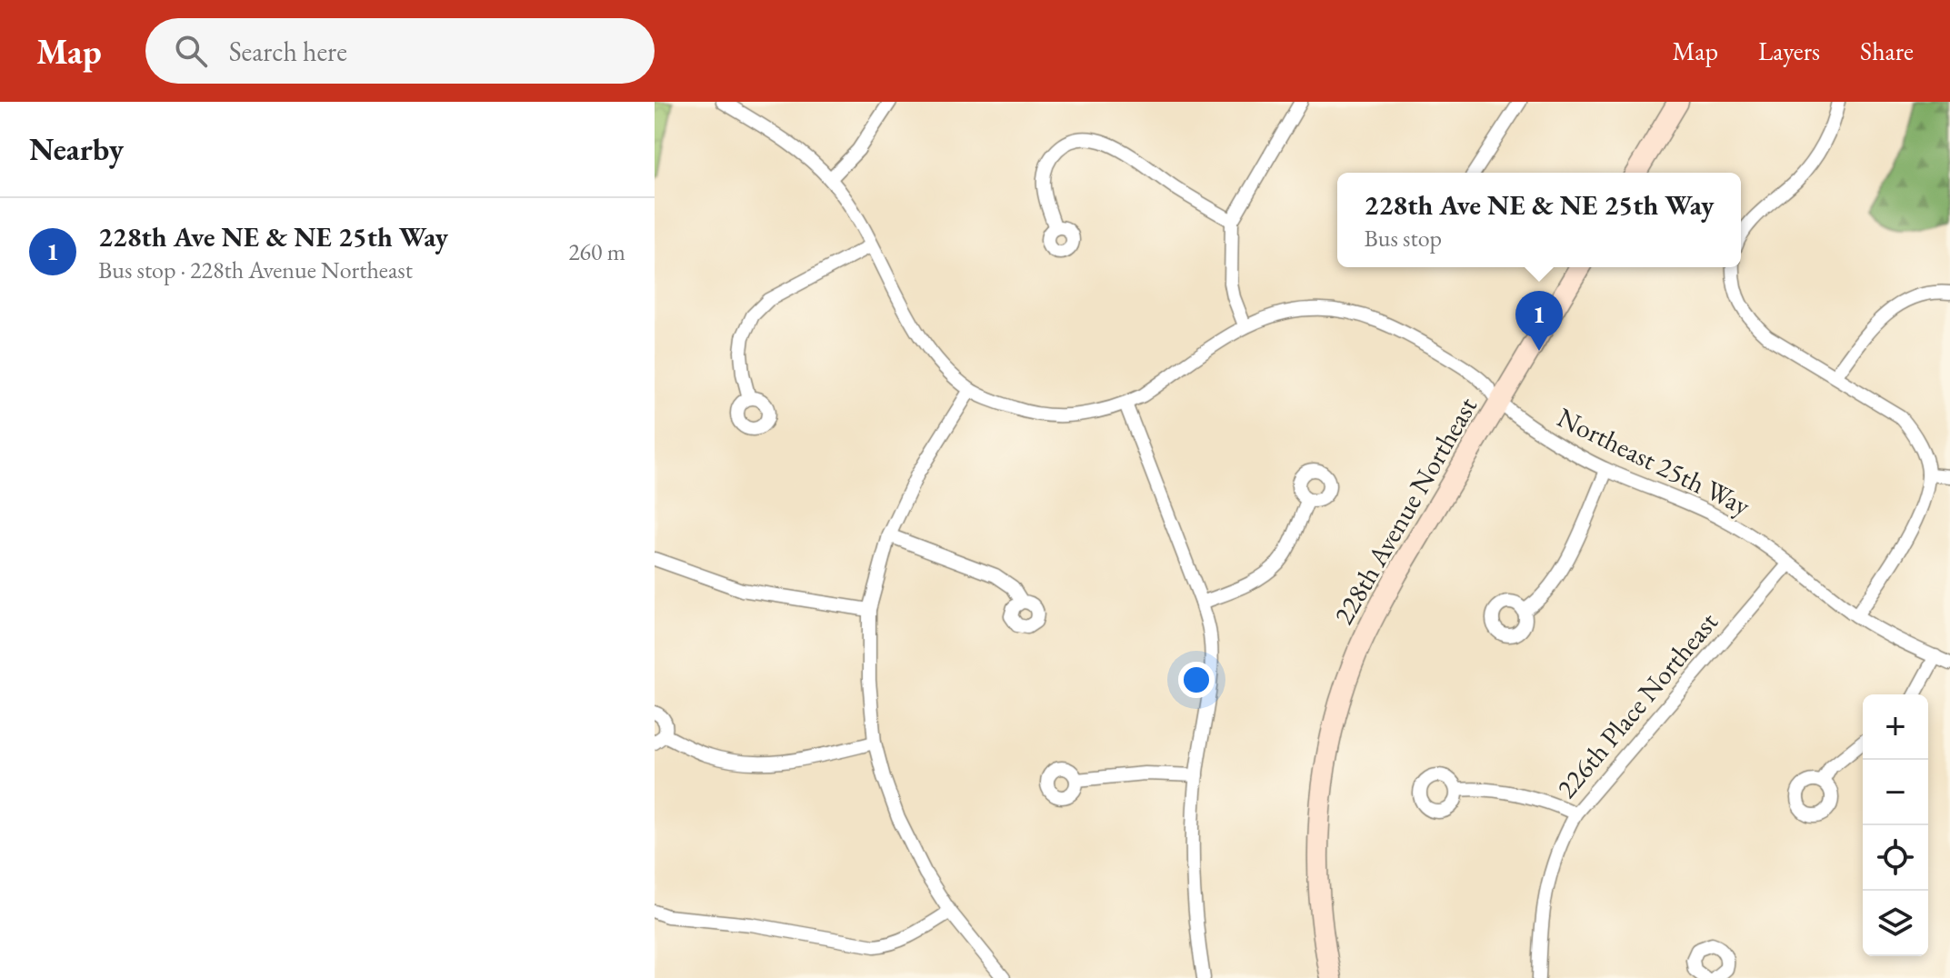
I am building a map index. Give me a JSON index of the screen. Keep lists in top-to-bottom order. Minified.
{"streets":{"main road":["228th Avenue Northeast"],"street":["Northeast 25th Way","226th Place Northeast"]},"crossings":[["Northeast 25th Way","228th Avenue Northeast"],["Northeast 25th Way","226th Place Northeast"]],"page":{"header":"Map","search":"Search here","nav":["Map","Layers","Share"],"heading":"Nearby","popup":["228th Ave NE & NE 25th Way","Bus stop"],"list":[{"mark":"1","name":"228th Ave NE & NE 25th Way","note":"Bus stop · 228th Avenue Northeast","value":"260 m"}],"pins":"1","map_buttons":["+","−"]}}
